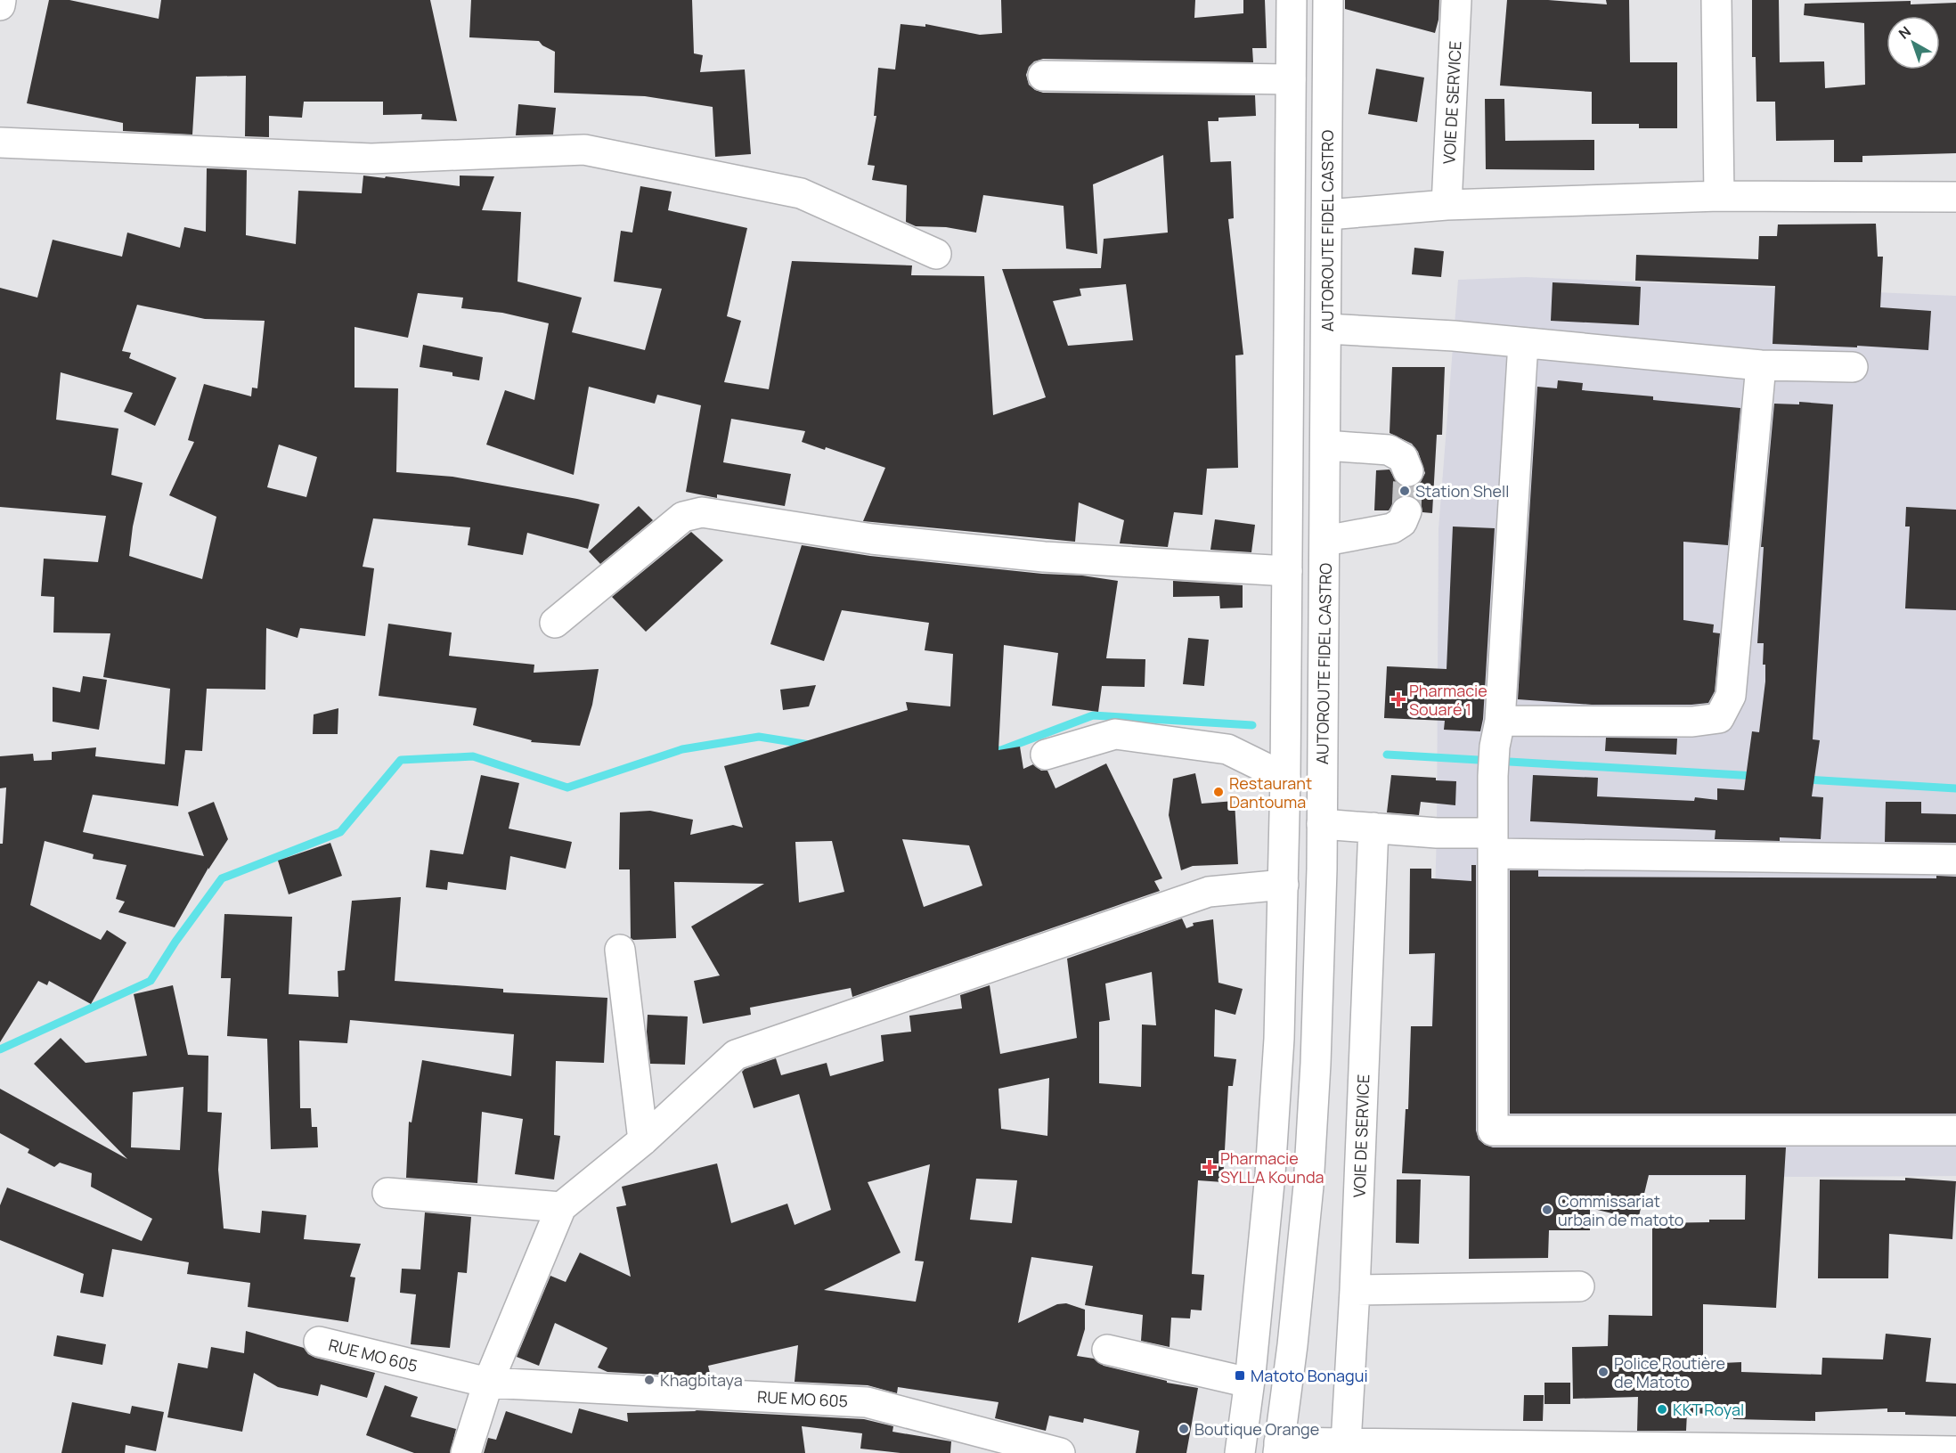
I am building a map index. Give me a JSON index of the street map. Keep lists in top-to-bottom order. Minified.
{"streets":{"main road":["VOIE DE SERVICE","AUTOROUTE FIDEL CASTRO","RUE MO 605"]},"places":{"other":["Station Shell","Restaurant Dantouma","Commissariat urbain de matoto","Police Routière de Matoto","Khagbitaya","KKT Royal","Boutique Orange"],"health":["Pharmacie Souaré 1","Pharmacie SYLLA Kounda"],"transit":["Matoto Bonagui"]},"north":"top left"}
